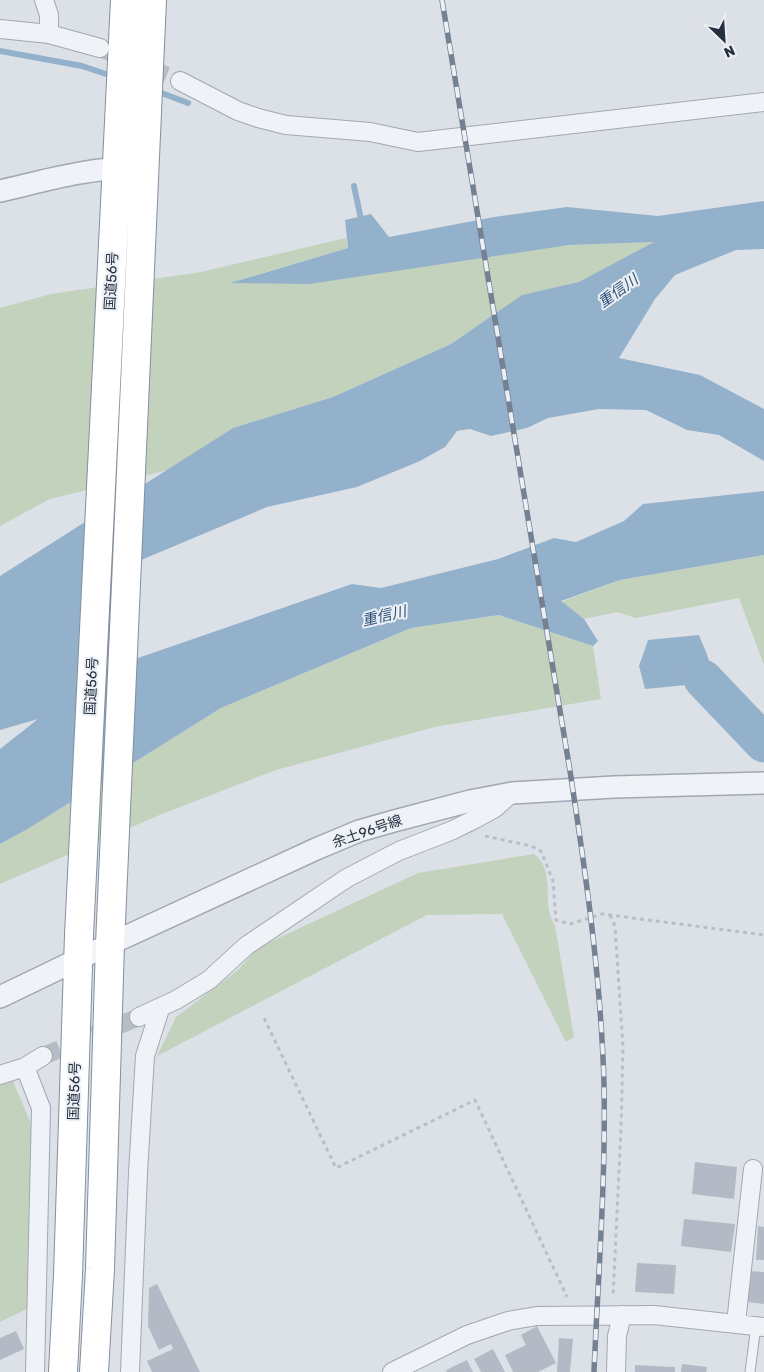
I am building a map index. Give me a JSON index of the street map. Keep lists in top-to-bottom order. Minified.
{"streets":{"highway":["国道56号"],"street":["余土96号線"]},"crossings":[["国道56号","余土96号線"]],"water":["重信川"],"north":"bottom right"}
